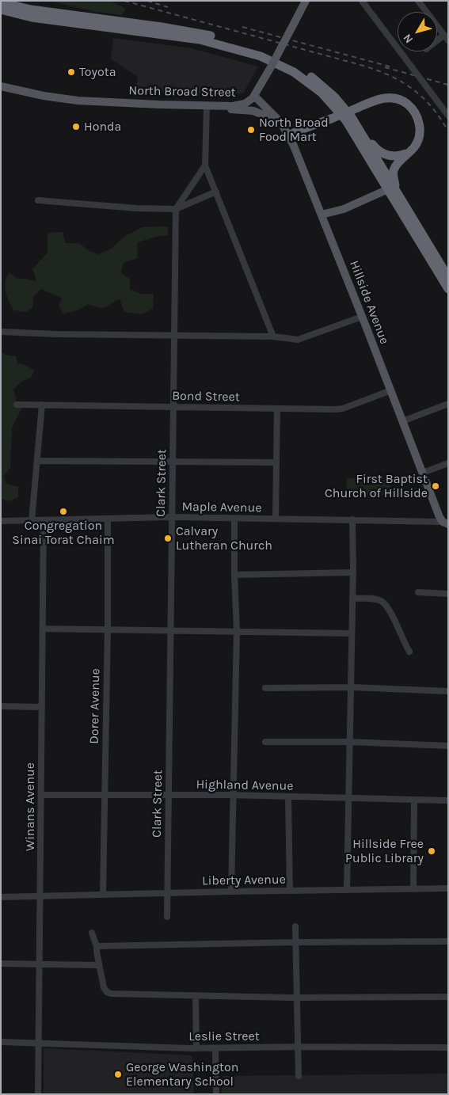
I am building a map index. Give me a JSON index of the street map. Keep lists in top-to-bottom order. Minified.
{"streets":{"main road":["North Broad Street","Hillside Avenue"],"street":["Bond Street","Clark Street","Maple Avenue","Dorer Avenue","Highland Avenue","Winans Avenue","Liberty Avenue","Leslie Street"]},"crossings":[["North Broad Street","Hillside Avenue"],["Hillside Avenue","Bond Street"],["Hillside Avenue","Maple Avenue"],["Bond Street","Clark Street"],["Clark Street","Maple Avenue"],["Clark Street","Highland Avenue"],["Clark Street","Liberty Avenue"],["Maple Avenue","Dorer Avenue"],["Maple Avenue","Winans Avenue"],["Dorer Avenue","Highland Avenue"],["Dorer Avenue","Liberty Avenue"],["Highland Avenue","Winans Avenue"],["Winans Avenue","Liberty Avenue"],["Winans Avenue","Leslie Street"]],"places":["Toyota","Honda","North Broad Food Mart","First Baptist Church of Hillside","Congregation Sinai Torat Chaim","Calvary Lutheran Church","Hillside Free Public Library","George Washington Elementary School"],"north":"bottom left"}
